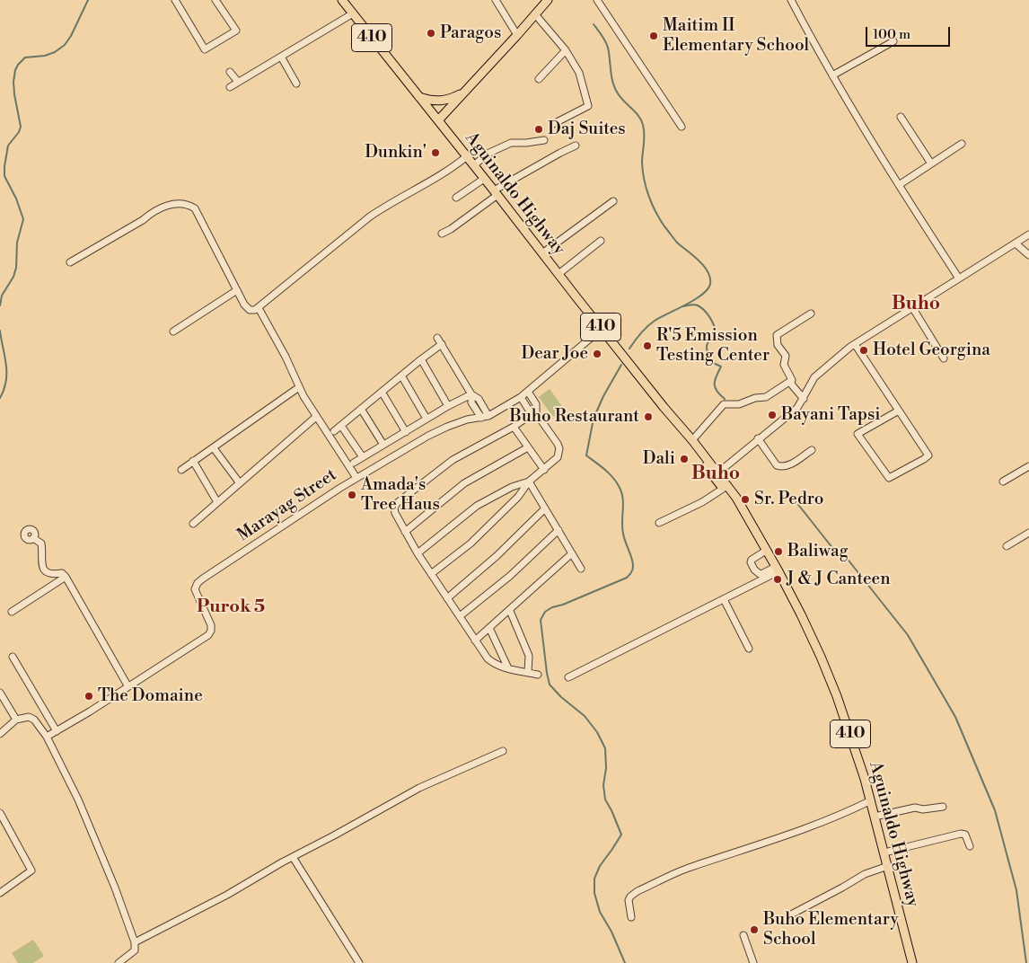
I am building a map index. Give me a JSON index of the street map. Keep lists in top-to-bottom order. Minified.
{"streets":{"main road":["410","Aguinaldo Highway"],"street":["Marayag Street"]},"crossings":[["Aguinaldo Highway","Marayag Street"]],"districts":["Buho","Buho","Purok 5"],"places":["Paragos","Maitim II Elementary School","Daj Suites","Dunkin'","R'5 Emission Testing Center","Hotel Georgina","Dear Joe","Bayani Tapsi","Buho Restaurant","Dali","Amada's Tree Haus","Sr. Pedro","Baliwag","J & J Canteen","The Domaine","Buho Elementary School"],"scale_bar":"100 m"}
